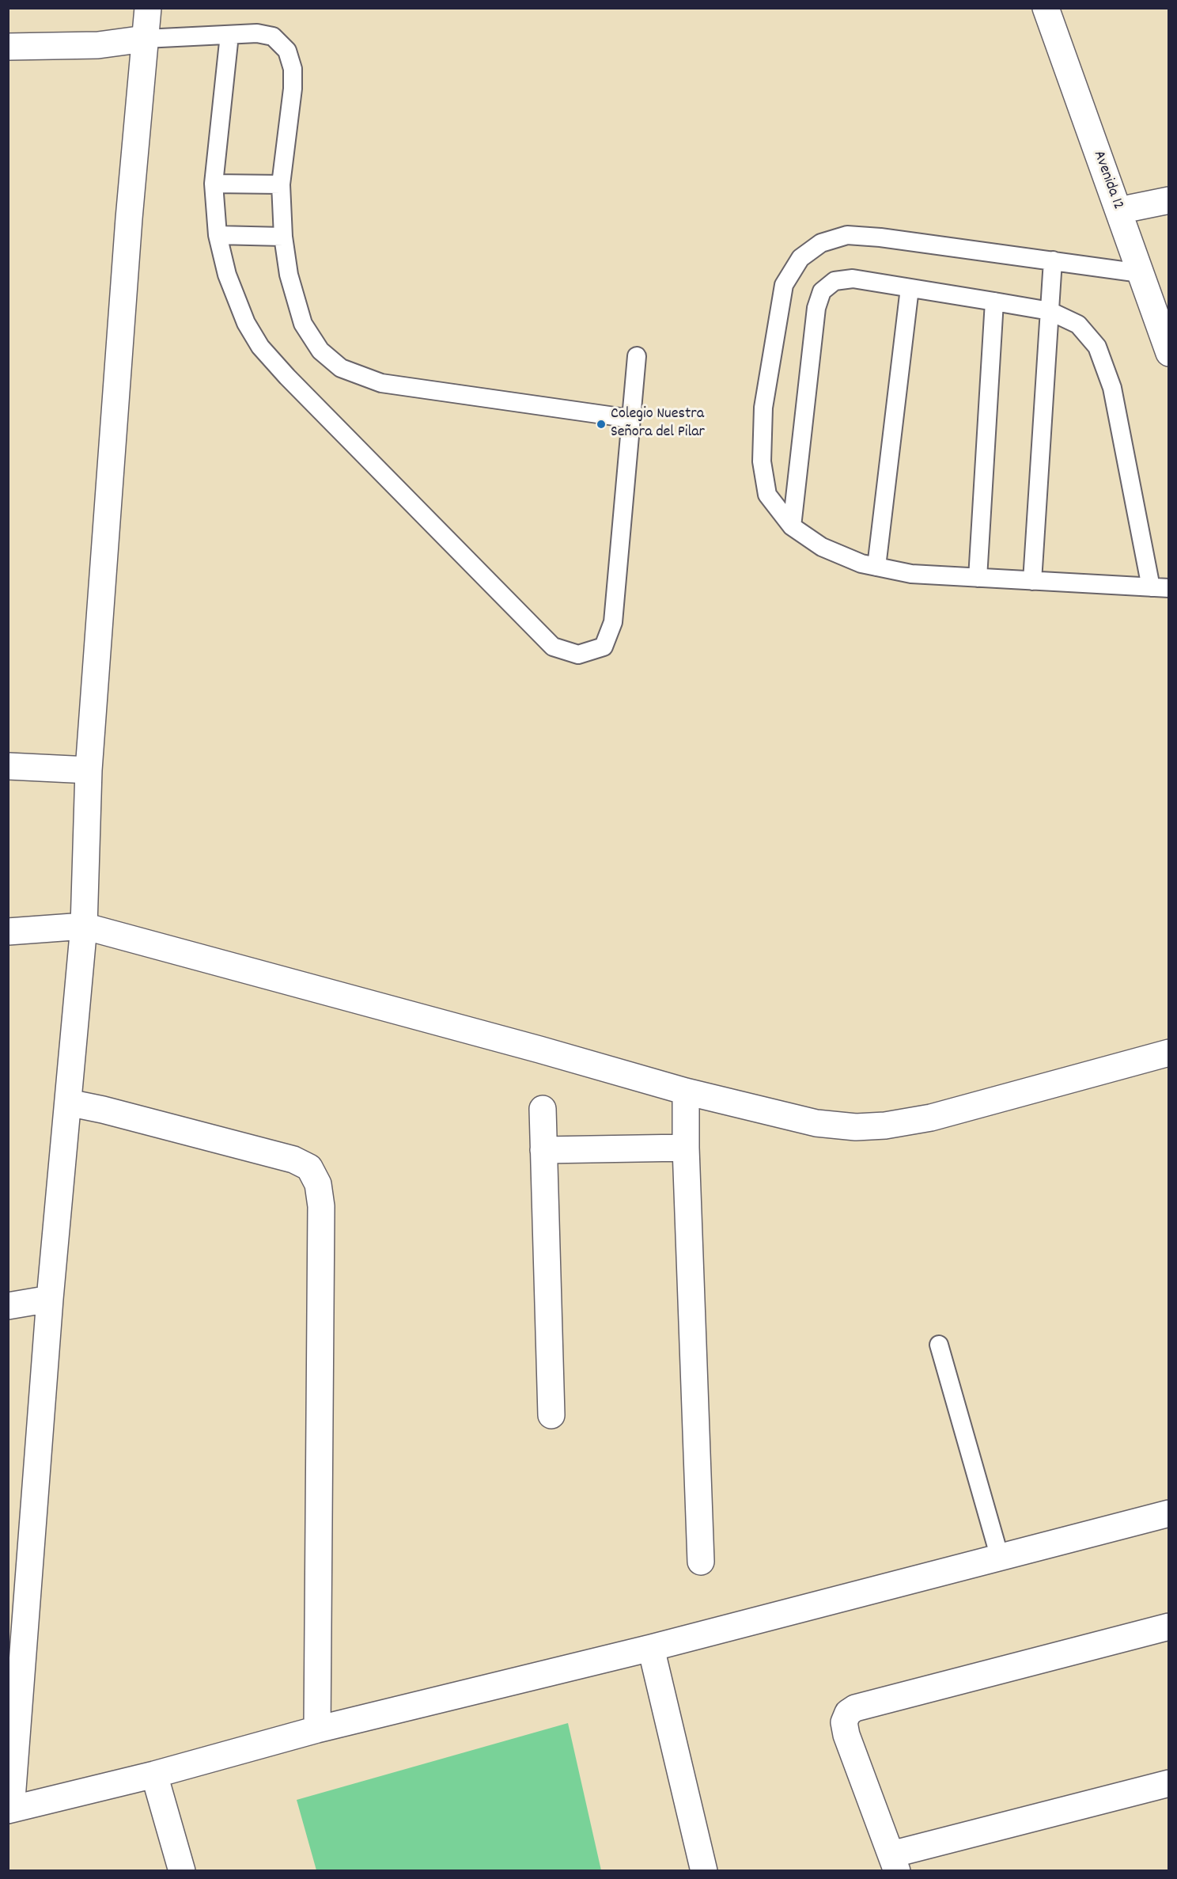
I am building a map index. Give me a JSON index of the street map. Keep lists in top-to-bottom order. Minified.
{"streets":{"street":["Avenida 12"]},"places":["Colegio Nuestra Señora del Pilar"]}
